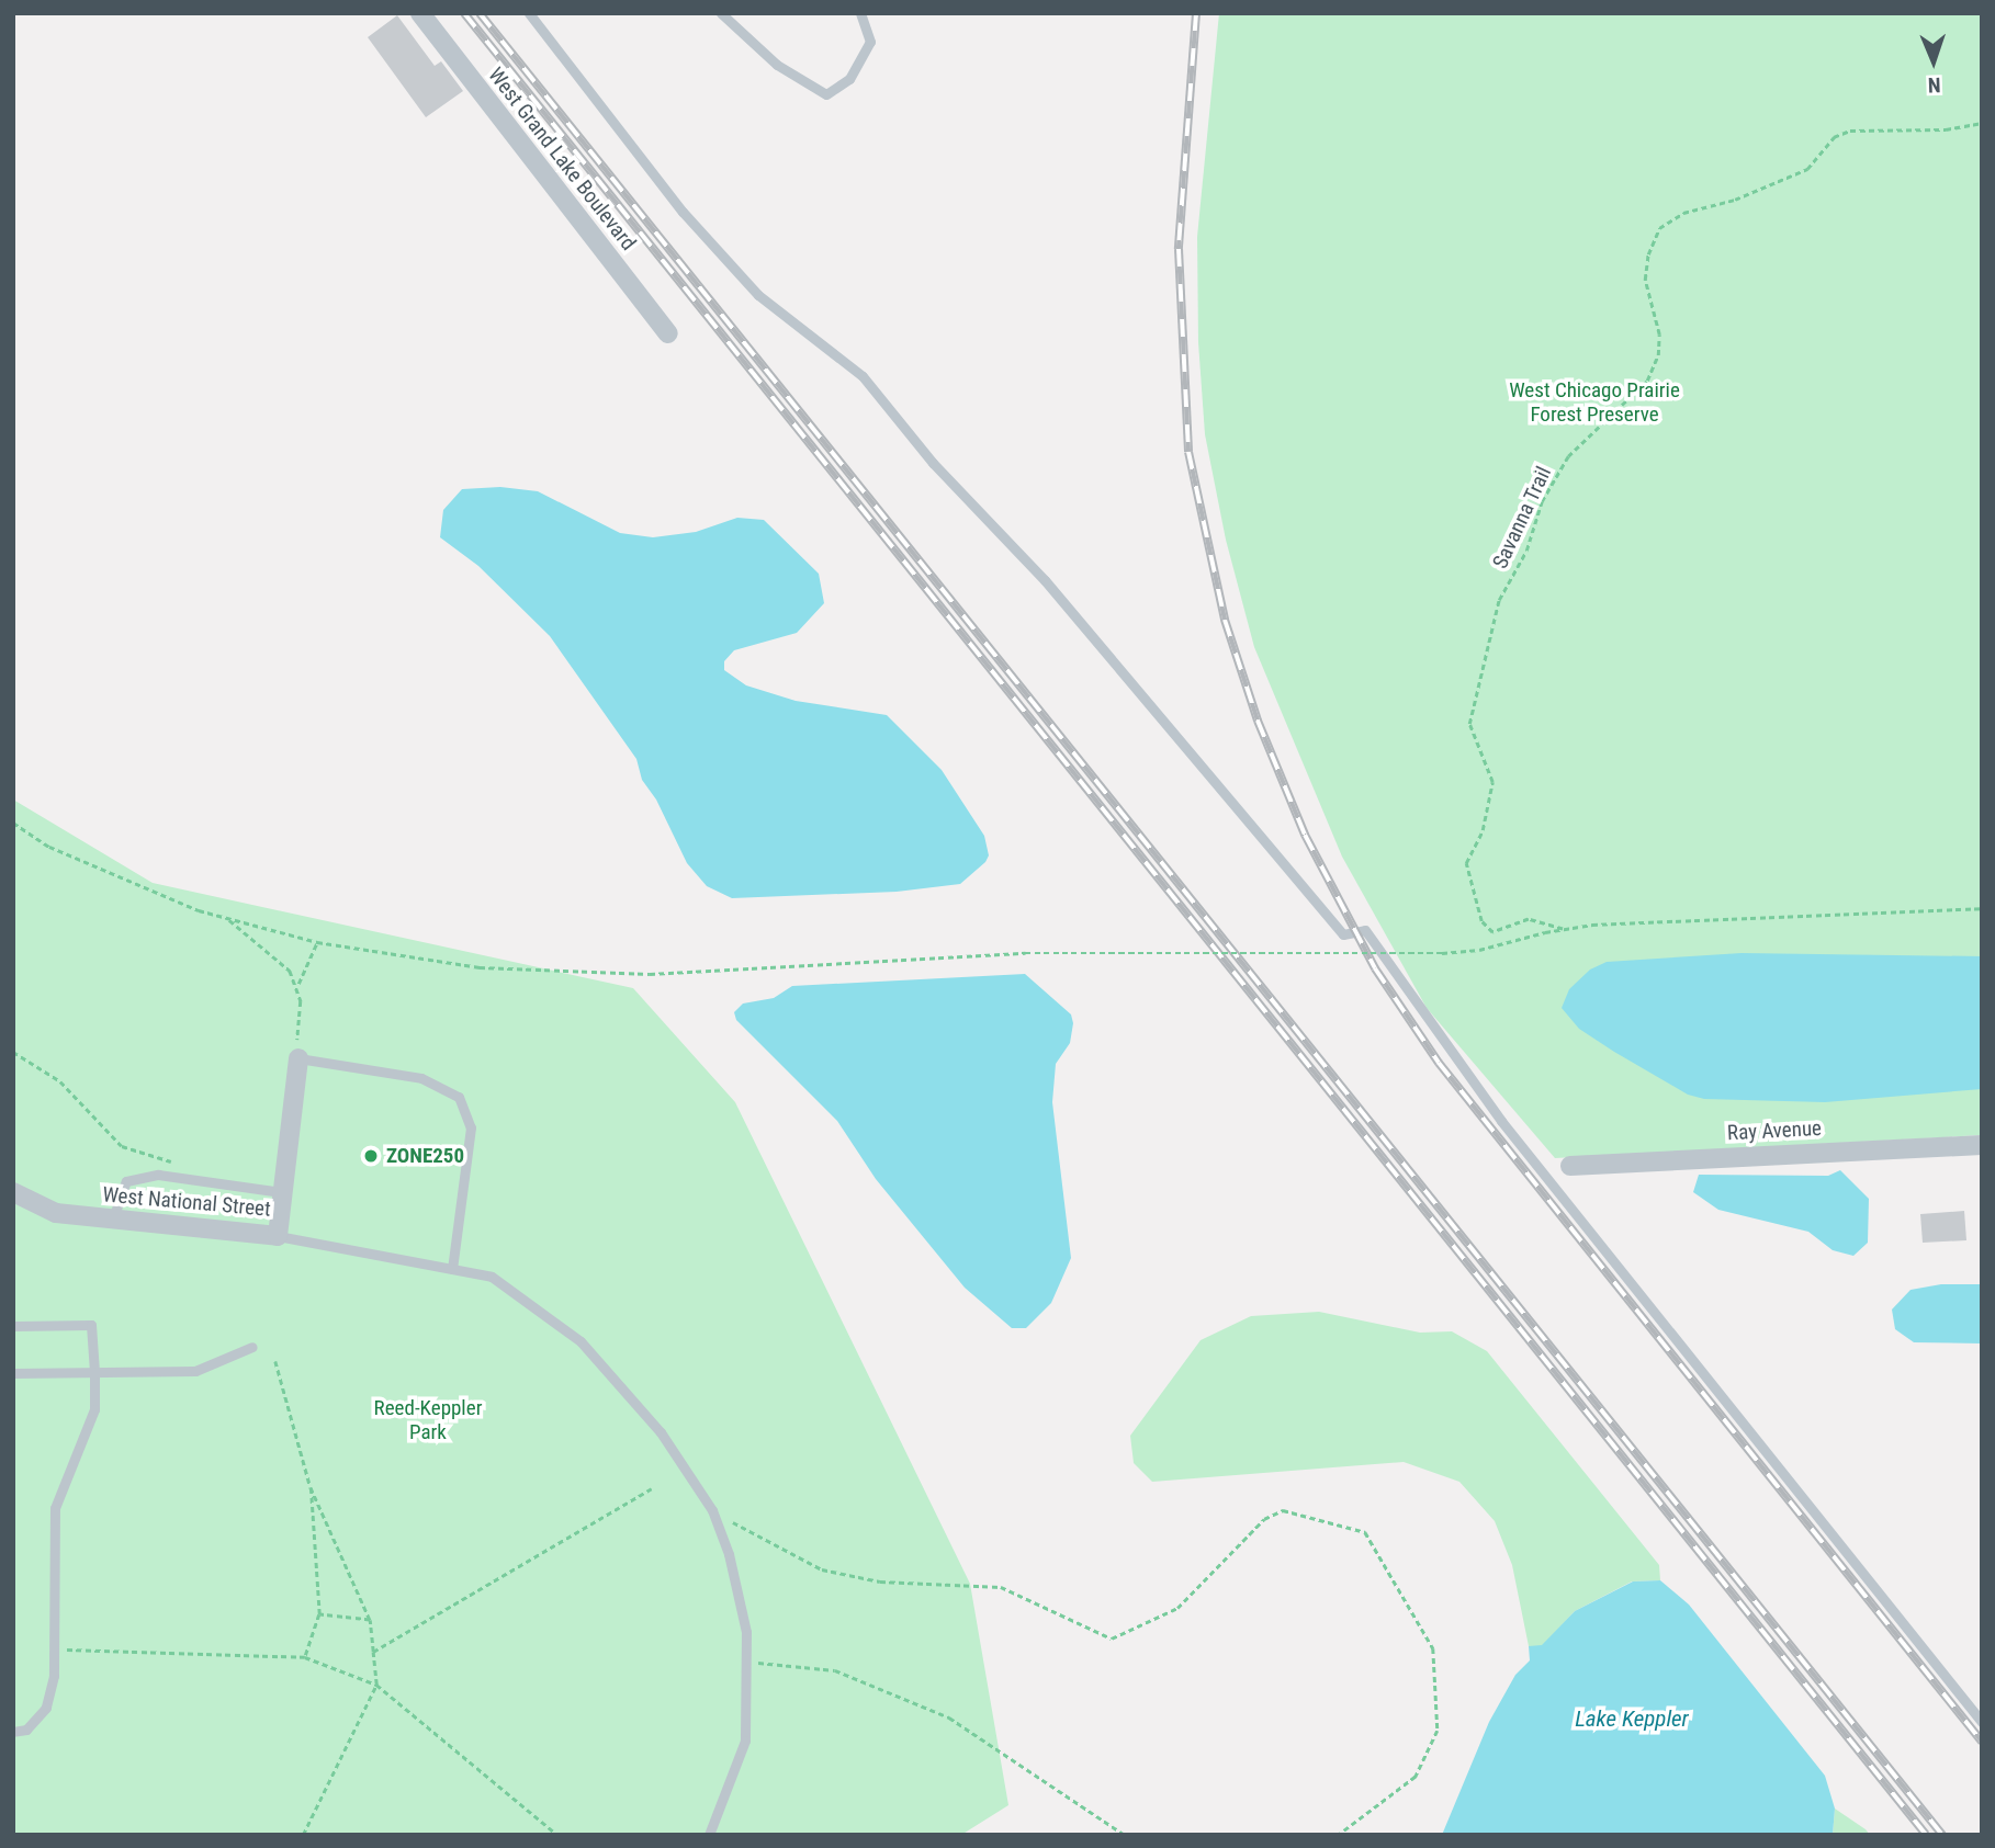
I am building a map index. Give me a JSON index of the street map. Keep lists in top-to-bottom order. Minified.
{"streets":{"street":["West Grand Lake Boulevard","Ray Avenue","West National Street"],"path":["Savanna Trail"]},"water":["Lake Keppler"],"parks":["West Chicago Prairie Forest Preserve","Reed-Keppler Park"],"places":["ZONE250"],"north":"bottom"}
